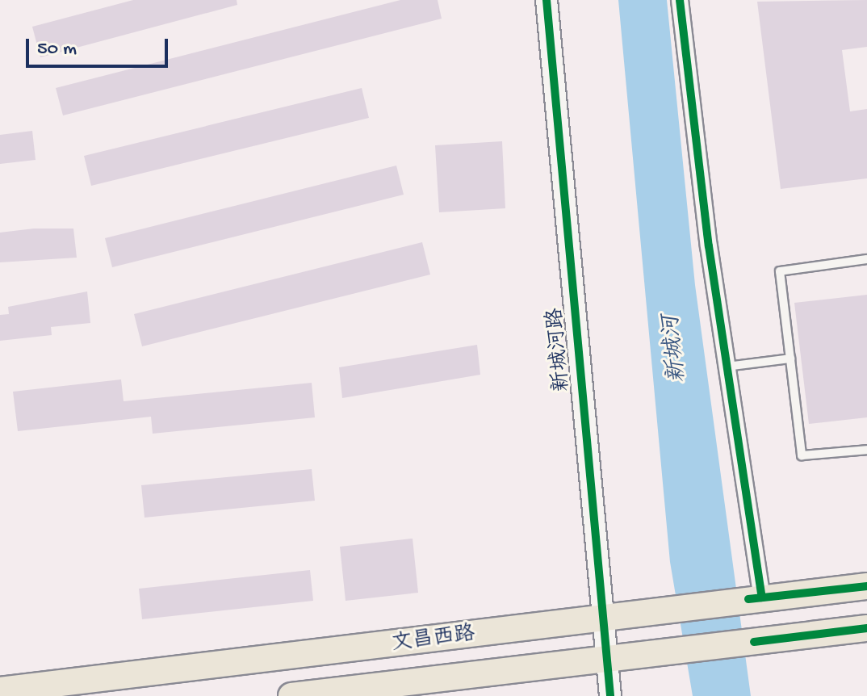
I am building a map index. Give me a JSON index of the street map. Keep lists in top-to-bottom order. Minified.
{"streets":{"main road":["文昌西路"],"street":["新城河路"]},"crossings":[["新城河路","文昌西路"]],"water":["新城河"],"scale_bar":"50 m"}
